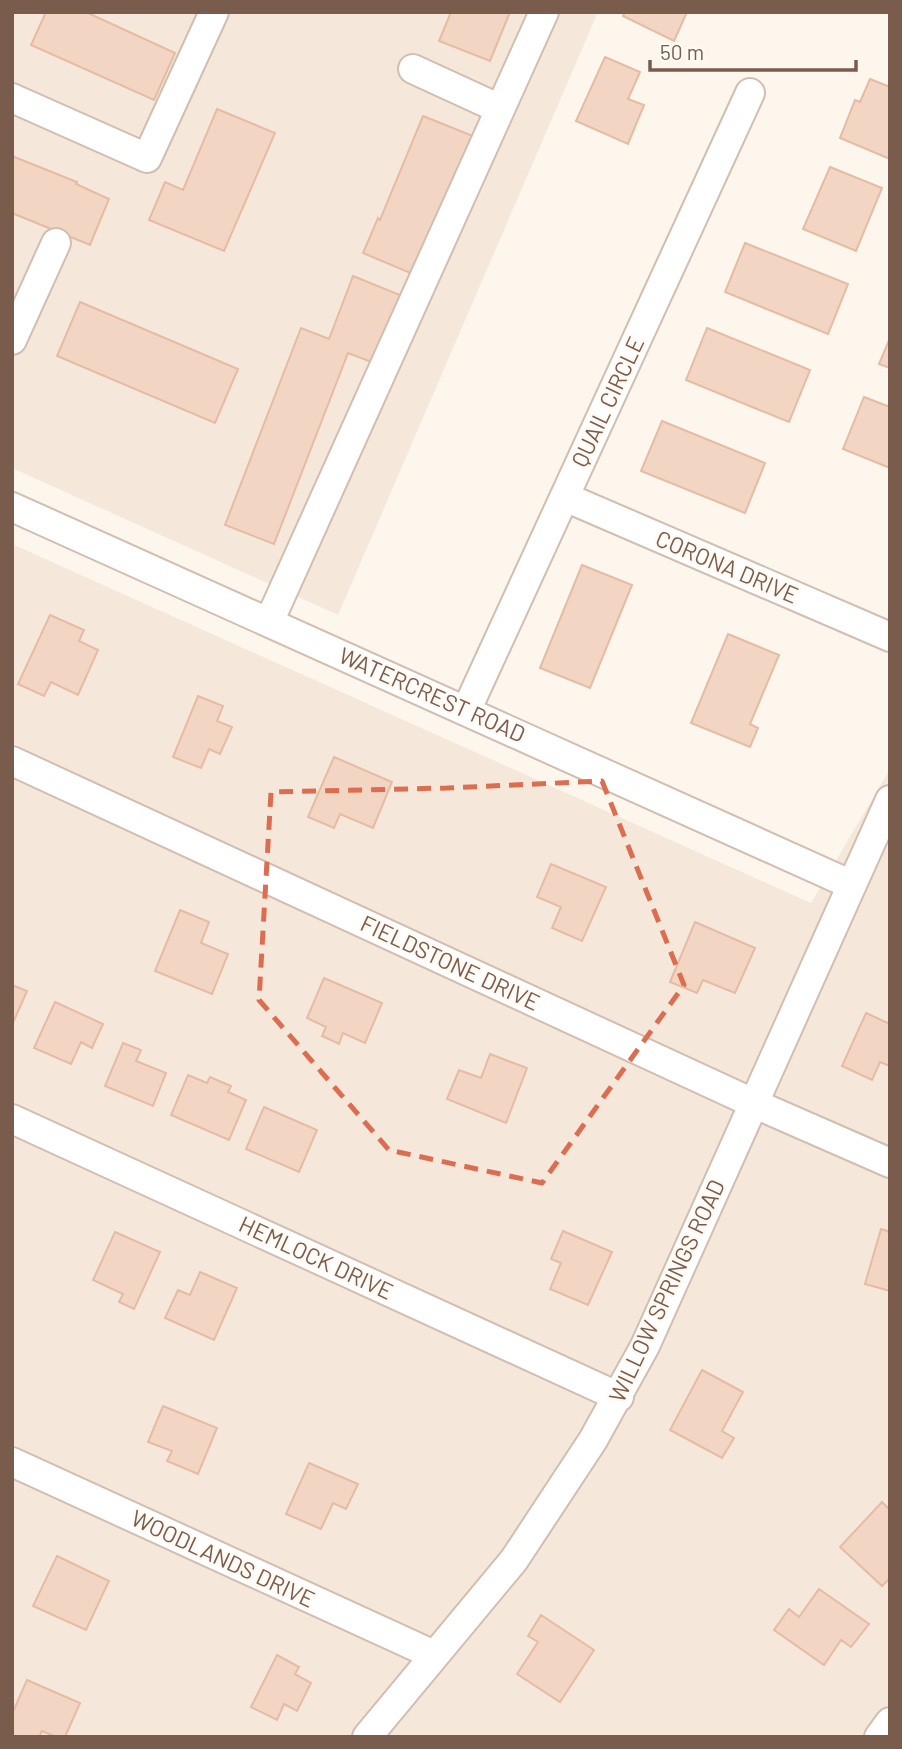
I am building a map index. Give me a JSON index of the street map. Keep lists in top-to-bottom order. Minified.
{"streets":{"street":["QUAIL CIRCLE","CORONA DRIVE","WATERCREST ROAD","FIELDSTONE DRIVE","HEMLOCK DRIVE","WILLOW SPRINGS ROAD","WOODLANDS DRIVE"]},"crossings":[["QUAIL CIRCLE","CORONA DRIVE"],["QUAIL CIRCLE","WATERCREST ROAD"],["WATERCREST ROAD","WILLOW SPRINGS ROAD"],["FIELDSTONE DRIVE","WILLOW SPRINGS ROAD"],["HEMLOCK DRIVE","WILLOW SPRINGS ROAD"],["WILLOW SPRINGS ROAD","WOODLANDS DRIVE"]],"scale_bar":"50 m"}
